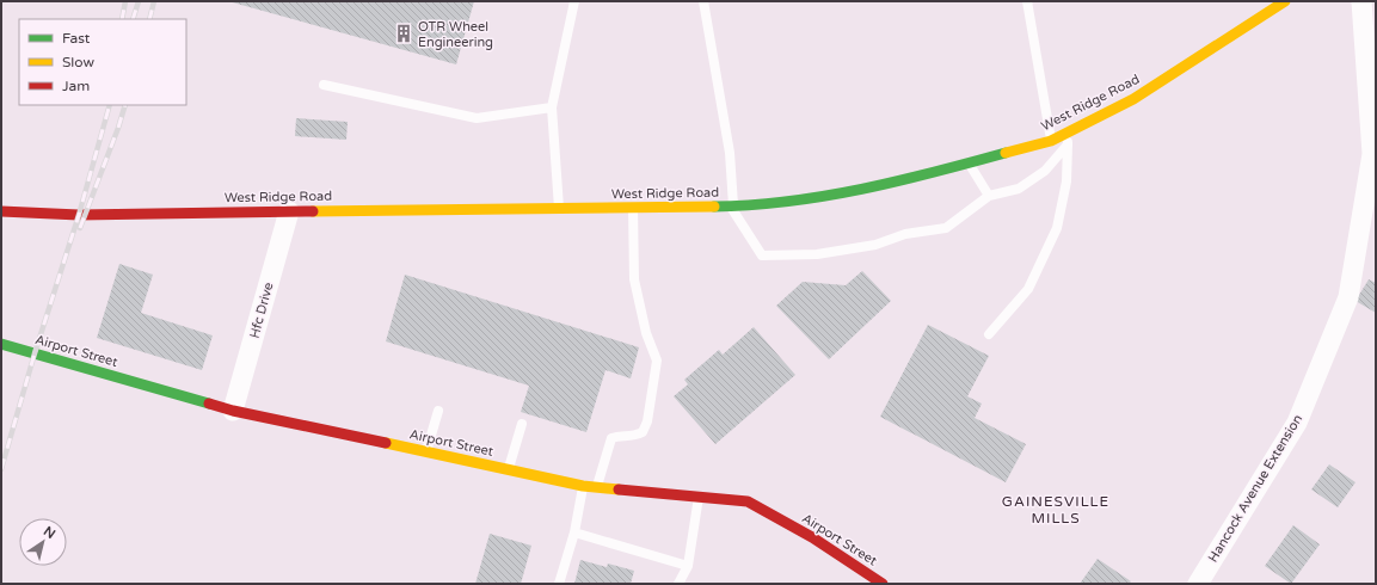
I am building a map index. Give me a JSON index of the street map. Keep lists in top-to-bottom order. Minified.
{"streets":{"street":["West Ridge Road","Hfc Drive","Airport Street","Hancock Avenue Extension"]},"crossings":[["West Ridge Road","Hfc Drive"],["Hfc Drive","Airport Street"]],"districts":["GAINESVILLE MILLS"],"places":{"building":["OTR Wheel Engineering"]},"legend":["Fast","Slow","Jam"],"north":"top right"}
